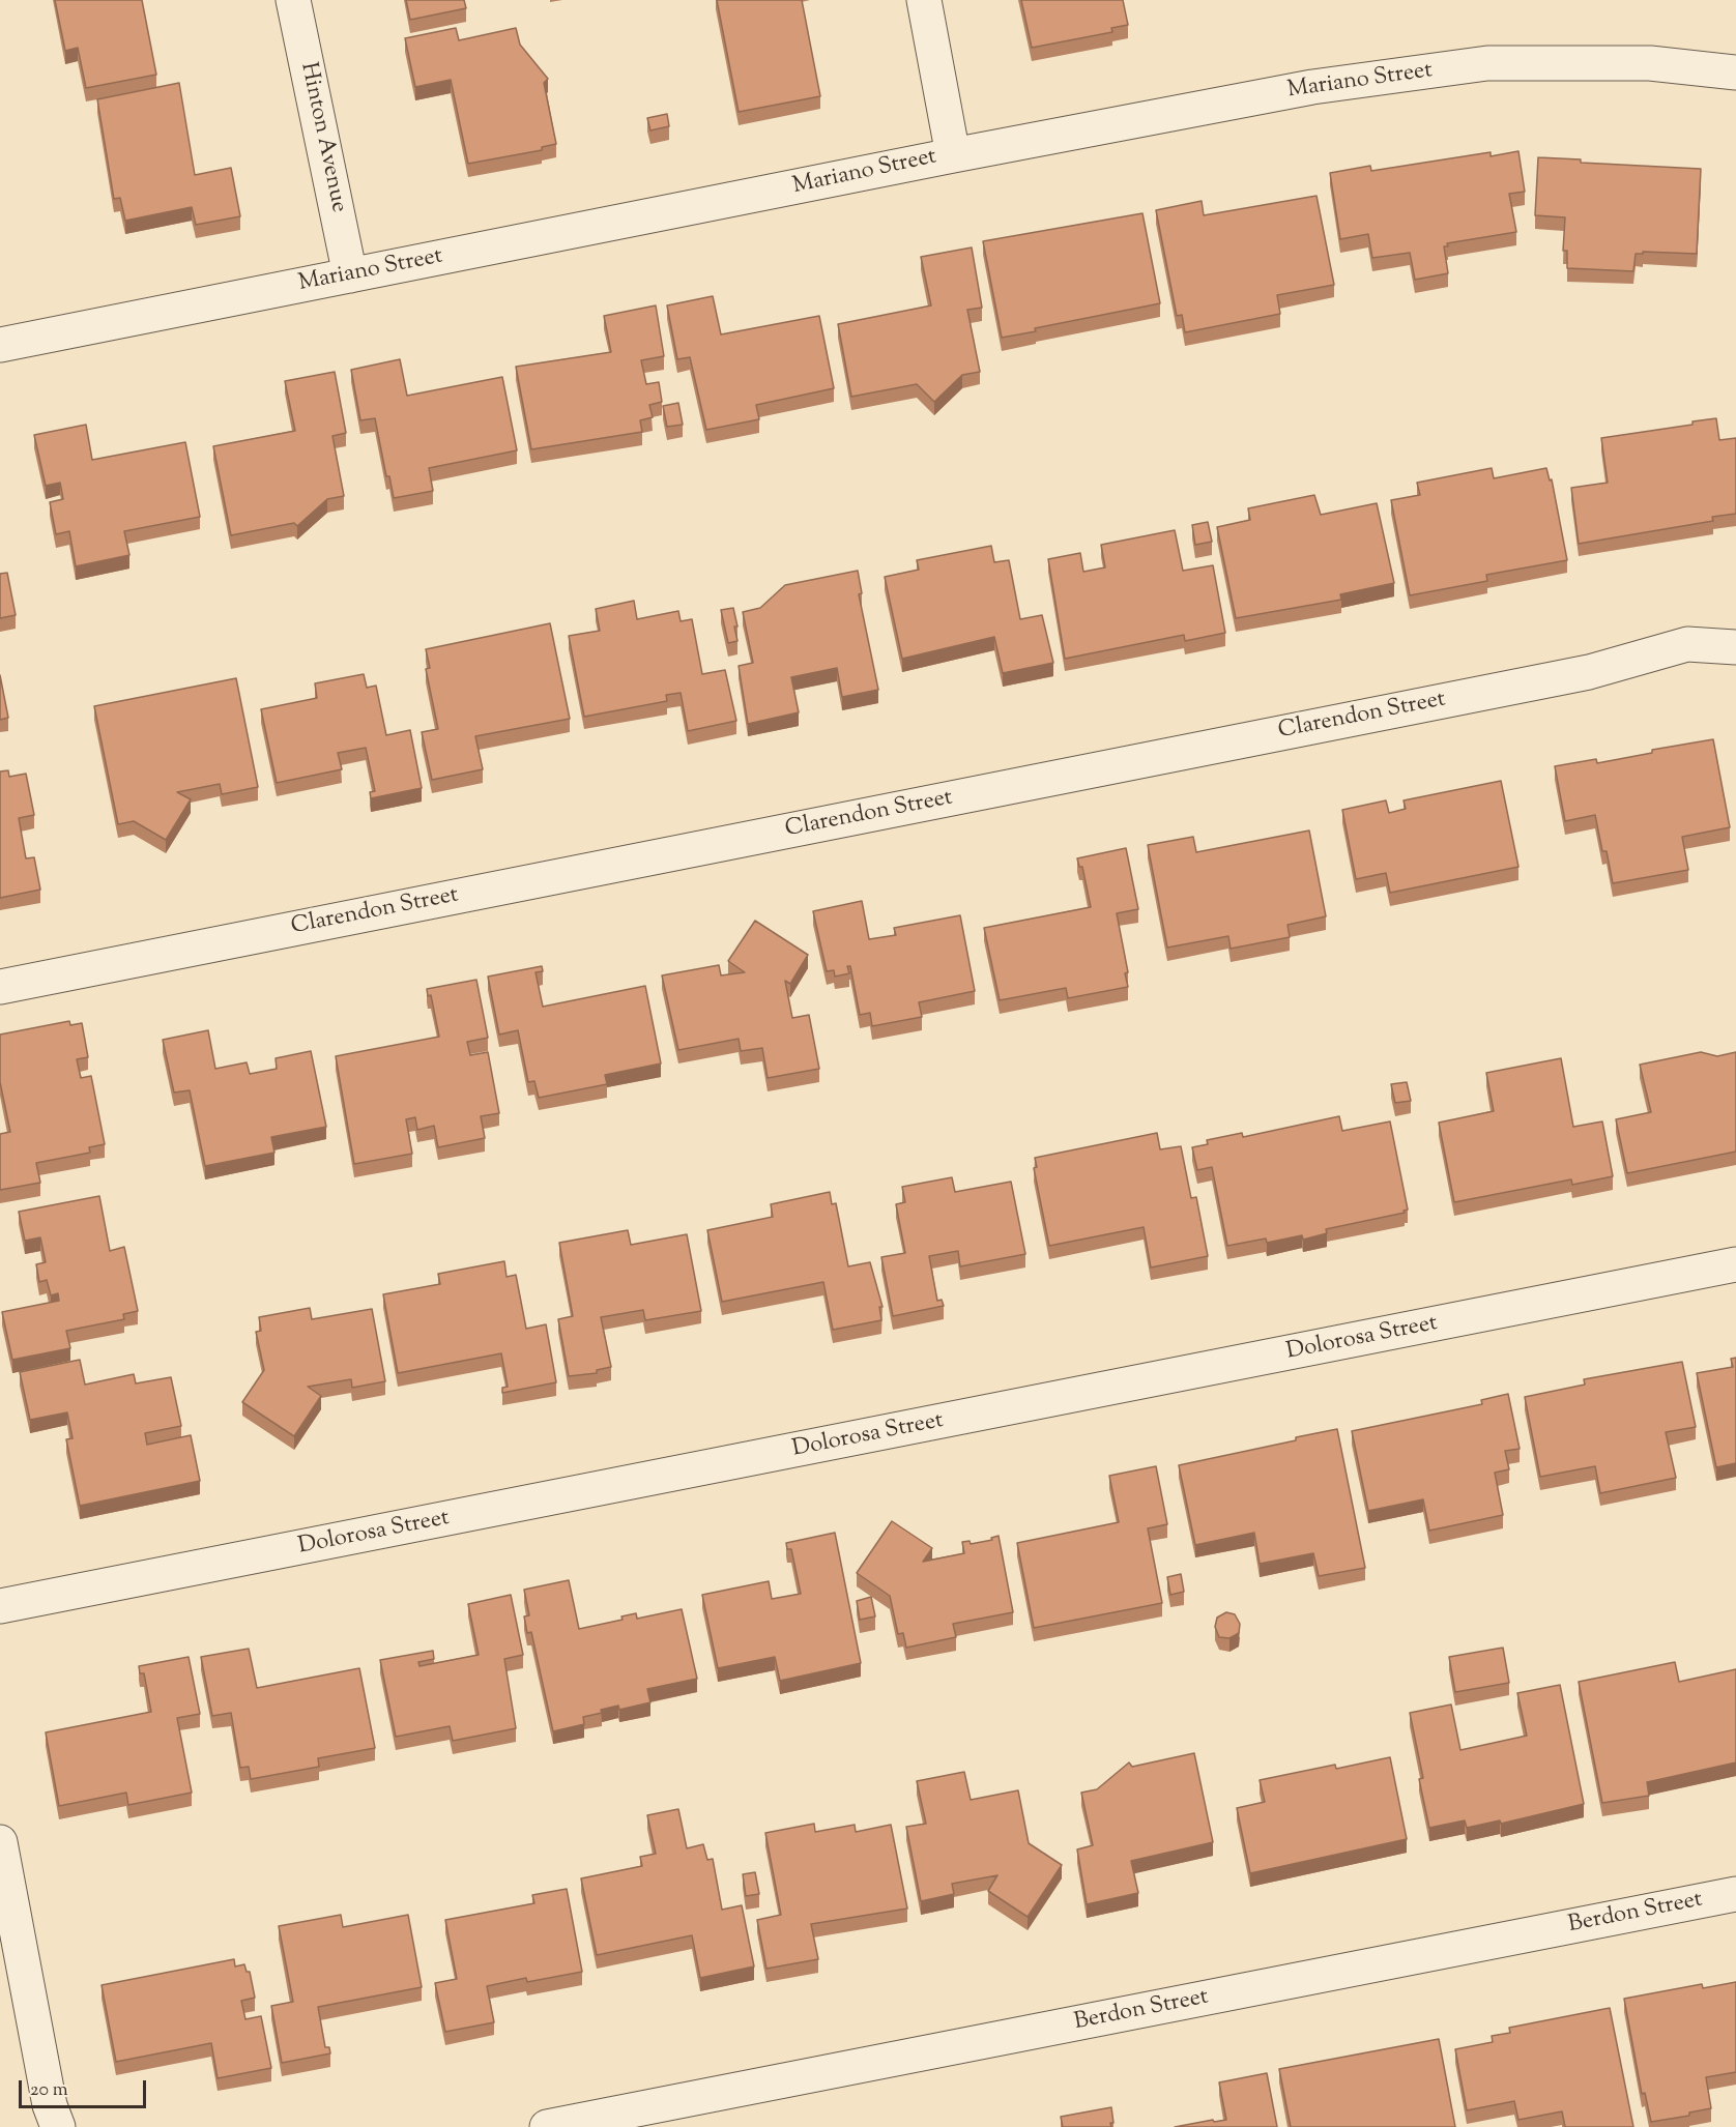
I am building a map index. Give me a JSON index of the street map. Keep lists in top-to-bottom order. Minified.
{"streets":{"street":["Mariano Street","Hinton Avenue","Clarendon Street","Dolorosa Street","Berdon Street"]},"crossings":[["Mariano Street","Hinton Avenue"]],"scale_bar":"20 m"}
